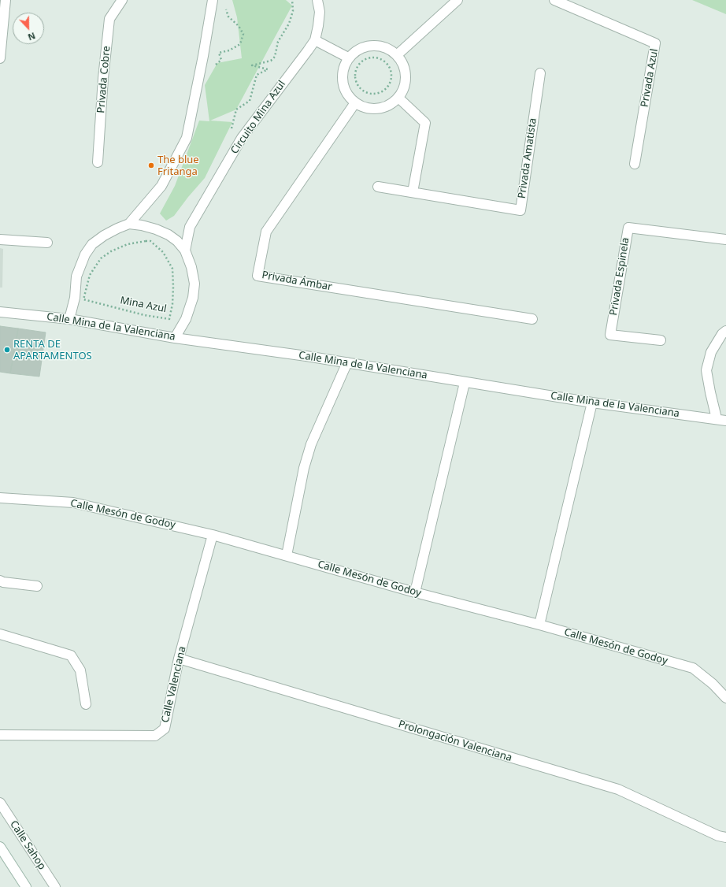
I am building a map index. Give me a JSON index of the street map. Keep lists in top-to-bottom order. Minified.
{"streets":{"street":["Privada Azul","Privada Cobre","Circuito Mina Azul","Privada Amatista","Privada Espinela","Privada Ámbar","Calle Mina de la Valenciana","Calle Mesón de Godoy","Calle Valenciana","Prolongación Valenciana","Calle Sahop"],"path":["Mina Azul"]},"crossings":[["Calle Mesón de Godoy","Calle Valenciana"],["Calle Valenciana","Prolongación Valenciana"]],"places":["The blue Fritanga","RENTA DE APARTAMENTOS"],"north":"bottom"}
